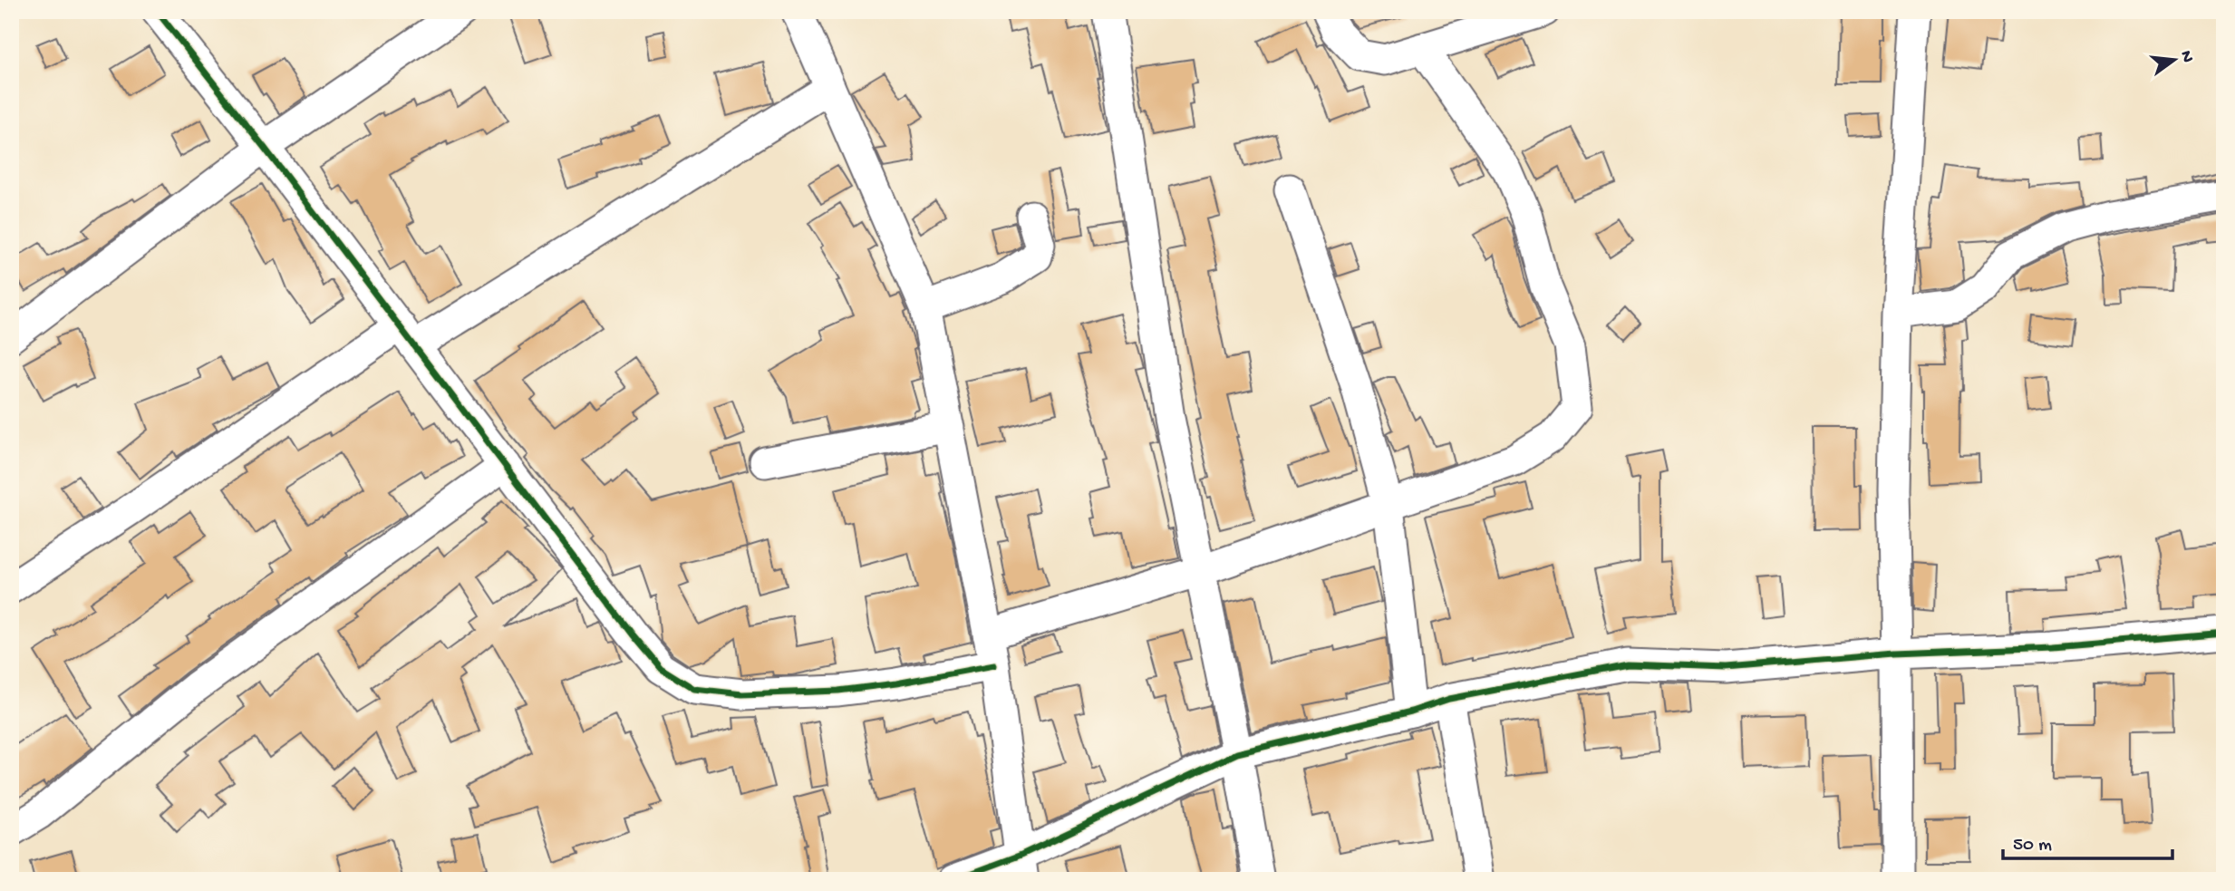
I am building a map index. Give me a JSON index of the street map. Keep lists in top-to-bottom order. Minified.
{"scale_bar":"50 m","north":"right"}
